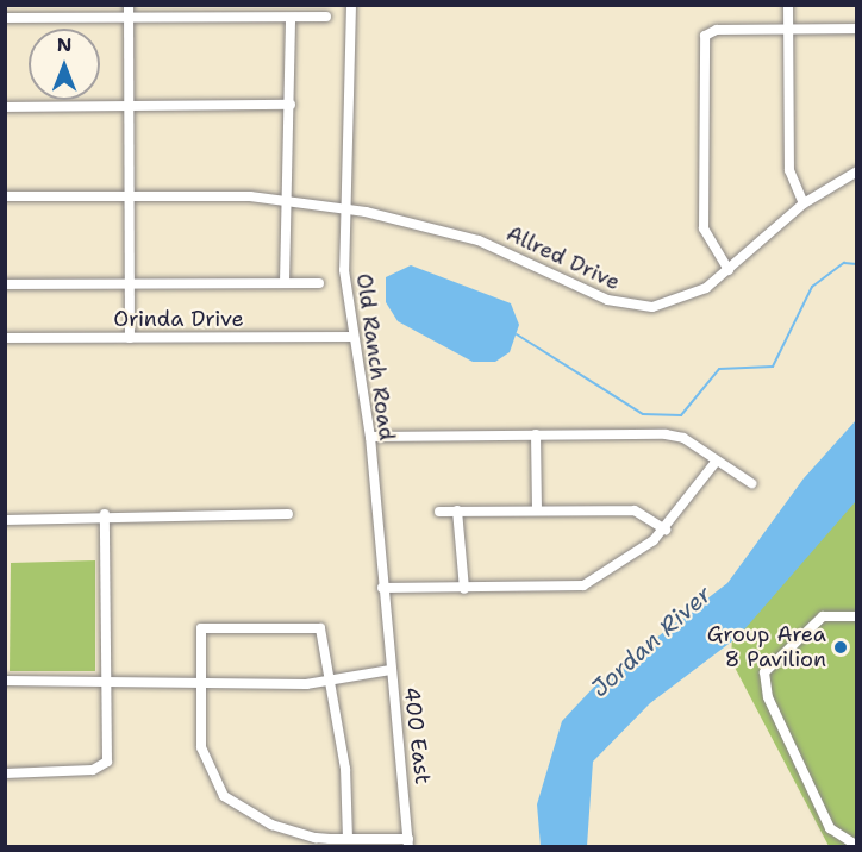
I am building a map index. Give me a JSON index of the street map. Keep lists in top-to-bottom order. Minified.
{"streets":{"street":["Allred Drive","Orinda Drive","Old Ranch Road","400 East"]},"crossings":[["Allred Drive","Old Ranch Road"],["Orinda Drive","Old Ranch Road"],["Old Ranch Road","400 East"]],"water":["Jordan River"],"places":["Group Area 8 Pavilion"],"north":"top"}
